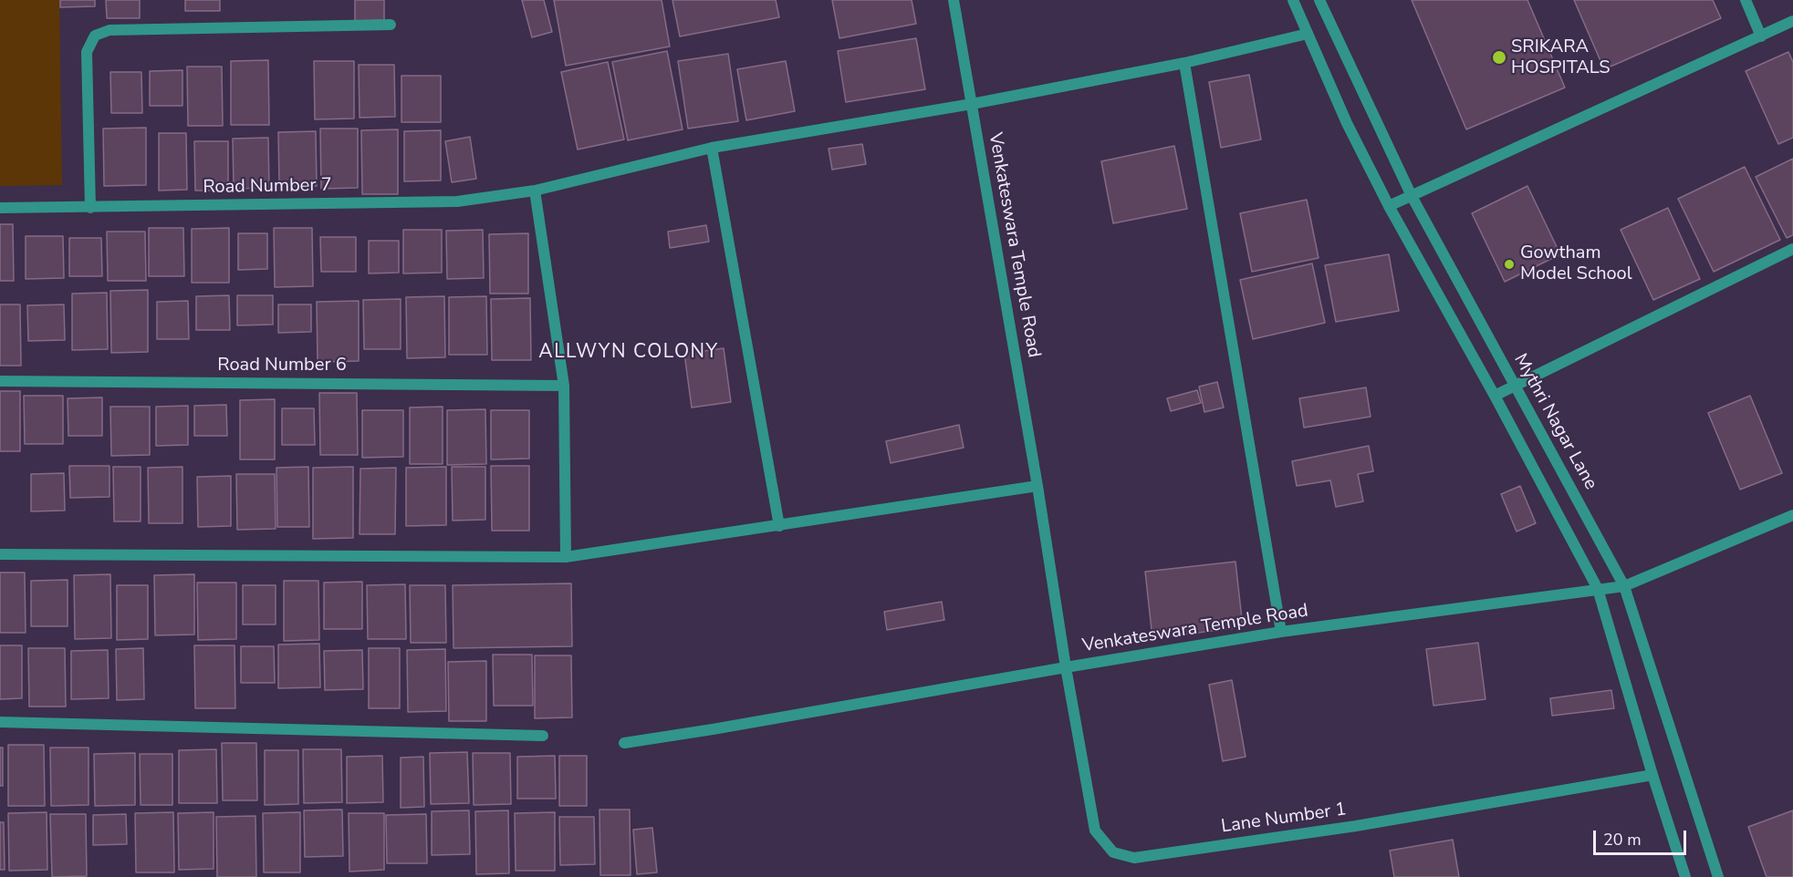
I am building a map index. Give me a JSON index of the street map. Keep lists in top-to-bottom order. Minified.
{"streets":{"street":["Road Number 7","Venkateswara Temple Road","Road Number 6","Mythri Nagar Lane","Lane Number 1"]},"crossings":[["Road Number 7","Venkateswara Temple Road"],["Venkateswara Temple Road","Mythri Nagar Lane"],["Venkateswara Temple Road","Lane Number 1"]],"districts":["ALLWYN COLONY"],"places":["SRIKARA HOSPITALS","Gowtham Model School"],"scale_bar":"20 m"}
